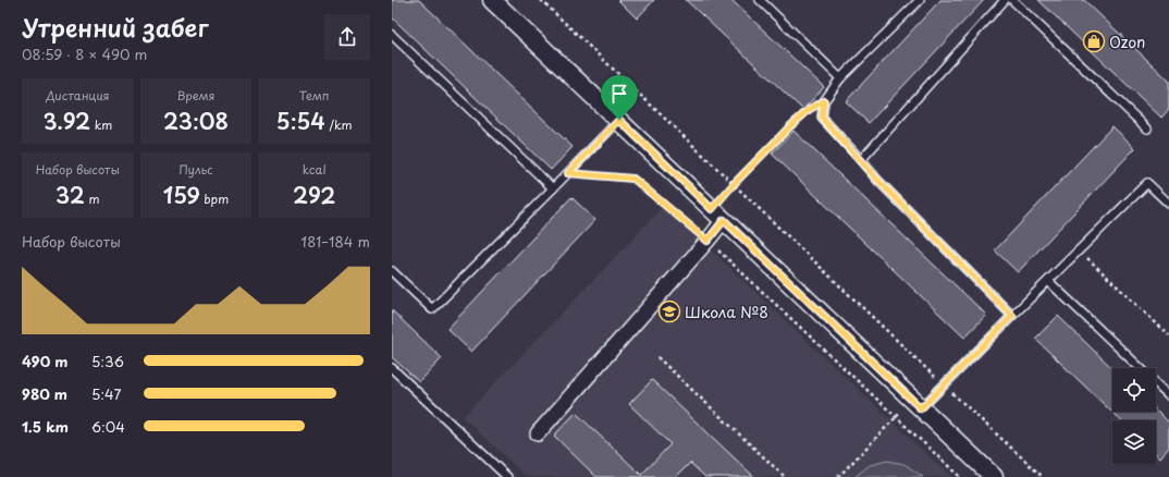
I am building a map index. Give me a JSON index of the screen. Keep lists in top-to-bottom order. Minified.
{"places":{"shop":["Ozon"],"school or university":["Школа №8"]},"page":{"heading":["Утренний забег","08:59 · 8 × 490 m"],"stats":[["Дистанция","3.92 km"],["Время","23:08"],["Темп","5:54 /km"],["Набор высоты","32 m"],["Пульс","159 bpm"],["kcal","292"]],"chart":["Набор высоты","181–184 m"],"list":[{"name":"490 m","note":"5:36"},{"name":"980 m","note":"5:47"},{"name":"1.5 km","note":"6:04"}]}}
